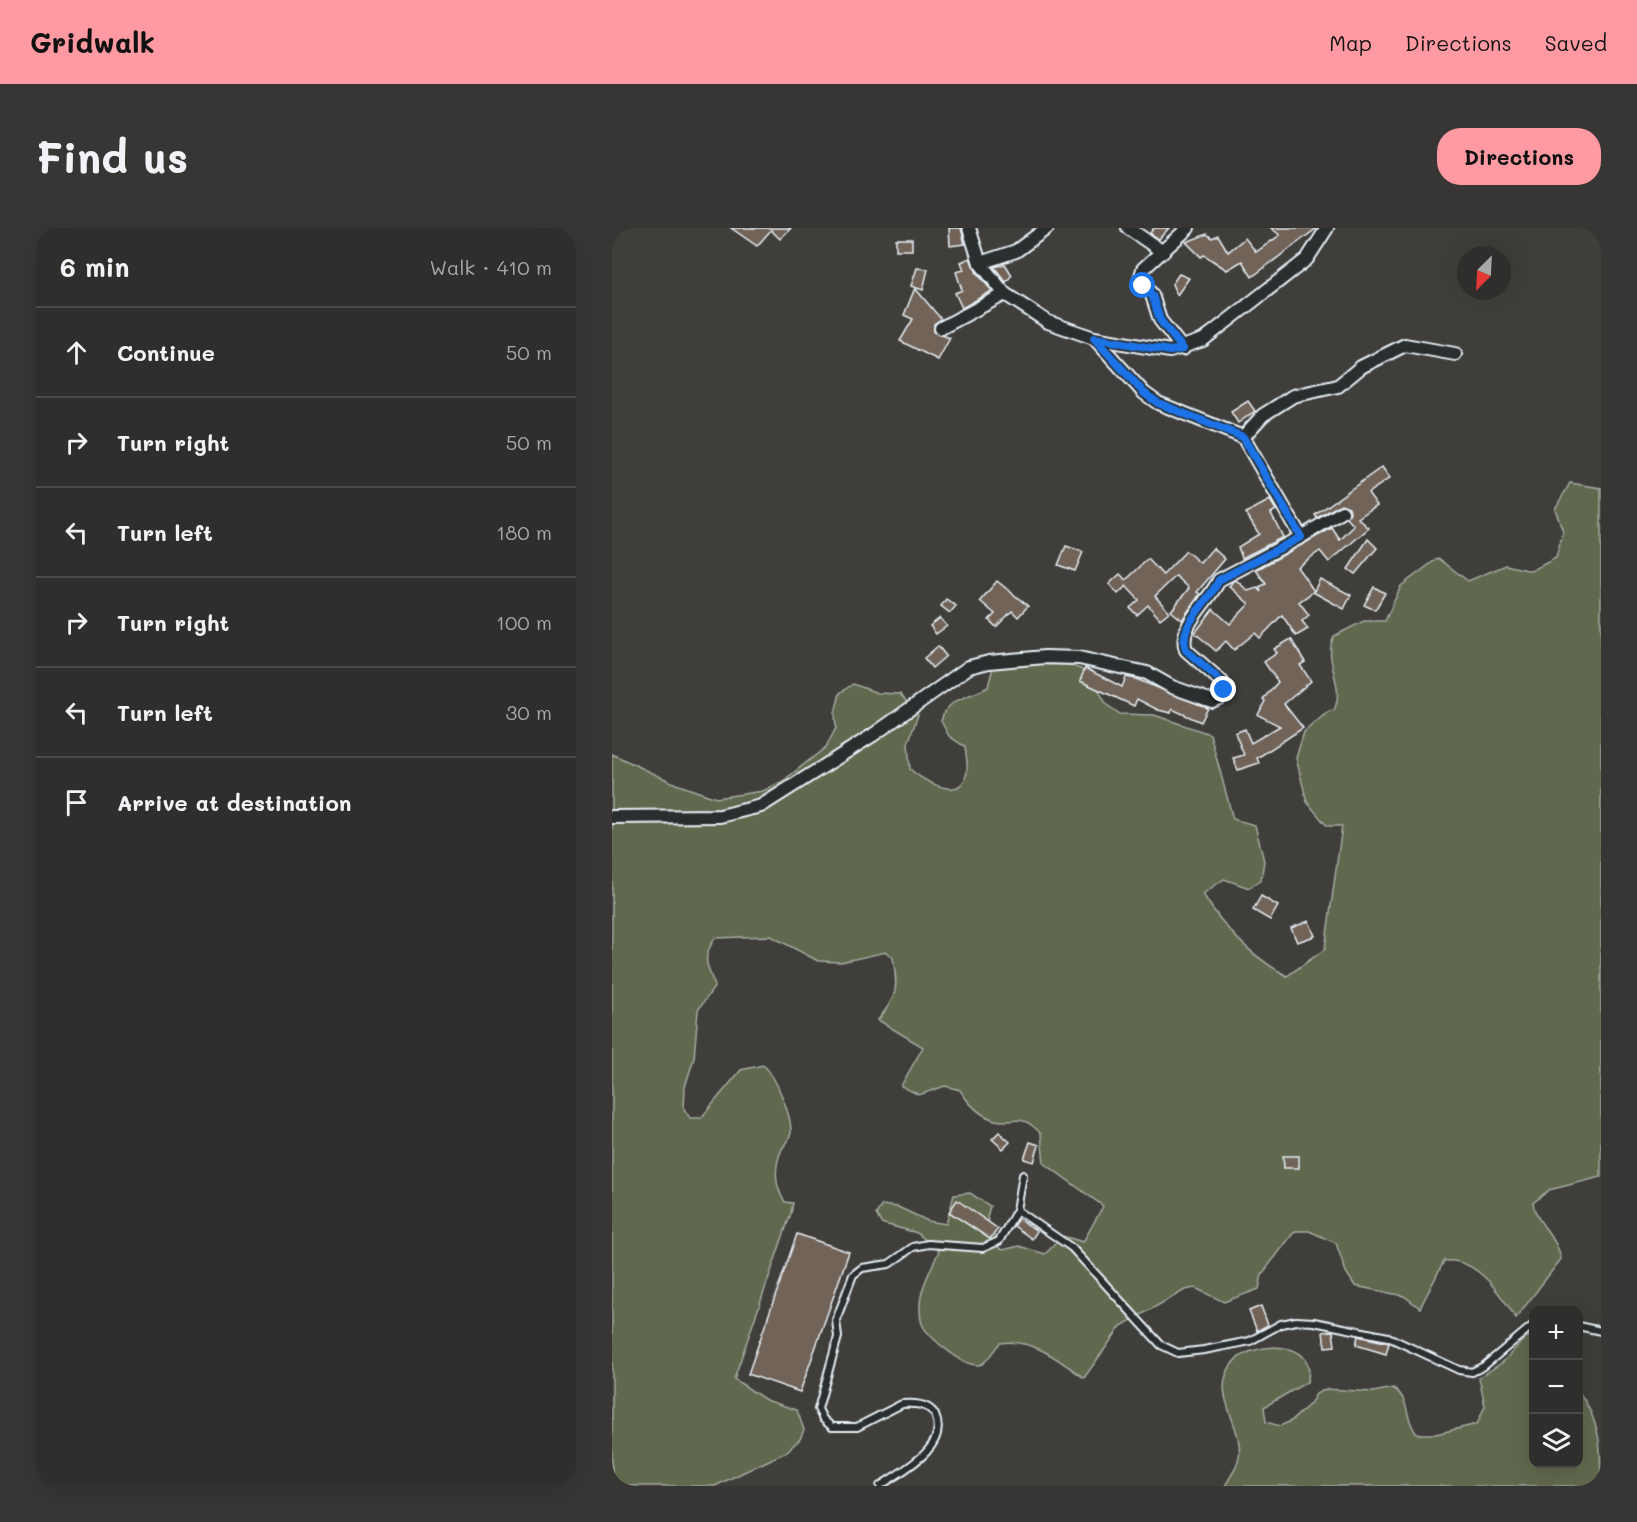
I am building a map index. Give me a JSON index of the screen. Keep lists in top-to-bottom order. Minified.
{"north":"bottom left","page":{"header":"Gridwalk","nav":["Map","Directions","Saved"],"buttons":"Directions","title":"Find us","heading":["6 min","Walk · 410 m"],"list":[["Continue","50 m"],["Turn right","50 m"],["Turn left","180 m"],["Turn right","100 m"],["Turn left","30 m"],"Arrive at destination"],"map_buttons":["+","−"]}}
